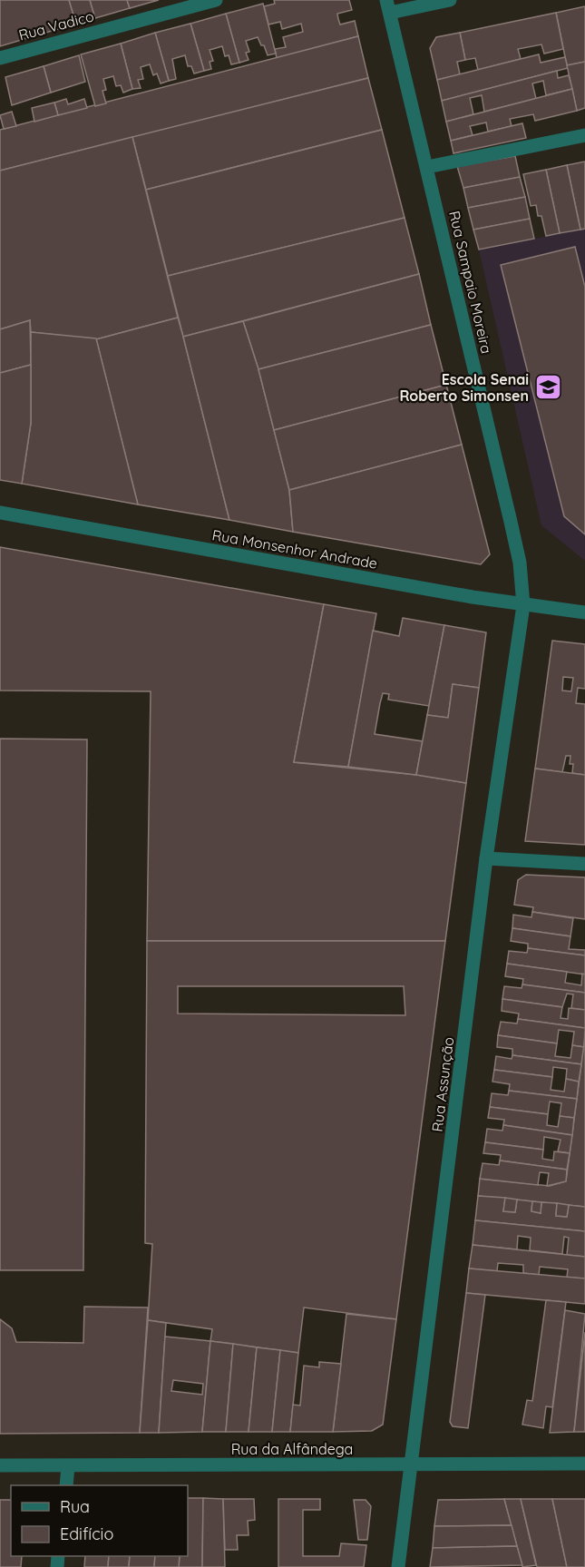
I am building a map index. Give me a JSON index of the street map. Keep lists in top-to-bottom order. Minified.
{"streets":{"street":["Rua Vadico","Rua Sampaio Moreira","Rua Monsenhor Andrade","Rua Assunção","Rua da Alfândega"]},"crossings":[["Rua Sampaio Moreira","Rua Monsenhor Andrade"],["Rua Sampaio Moreira","Rua Assunção"],["Rua Monsenhor Andrade","Rua Assunção"],["Rua Assunção","Rua da Alfândega"]],"places":{"school or university":["Escola Senai Roberto Simonsen"]},"legend":["Rua","Edifício"]}
